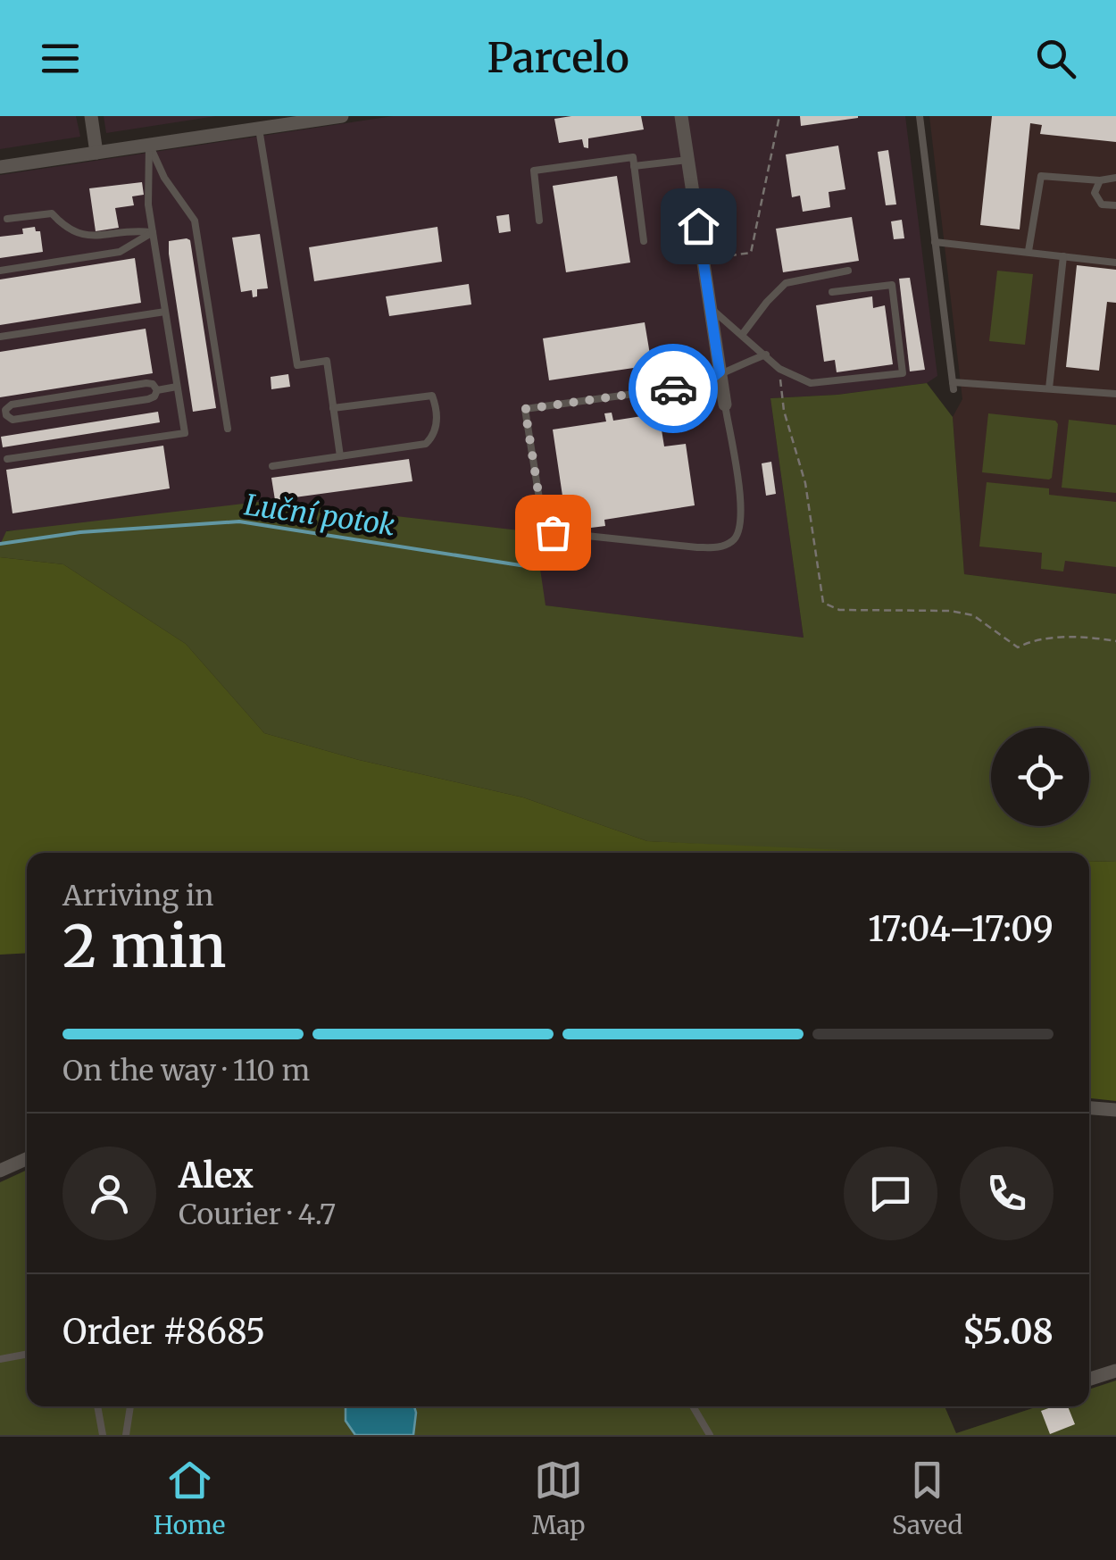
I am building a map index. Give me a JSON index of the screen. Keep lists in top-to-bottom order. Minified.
{"water":["Luční potok"],"page":{"header":"Parcelo","heading":["2 min","Arriving in","17:04–17:09"],"panel":["Alex","Courier · 4.7","Order #8685","$5.08"],"bar":"On the way · 110 m","tabs":["Home","Map","Saved"]}}
